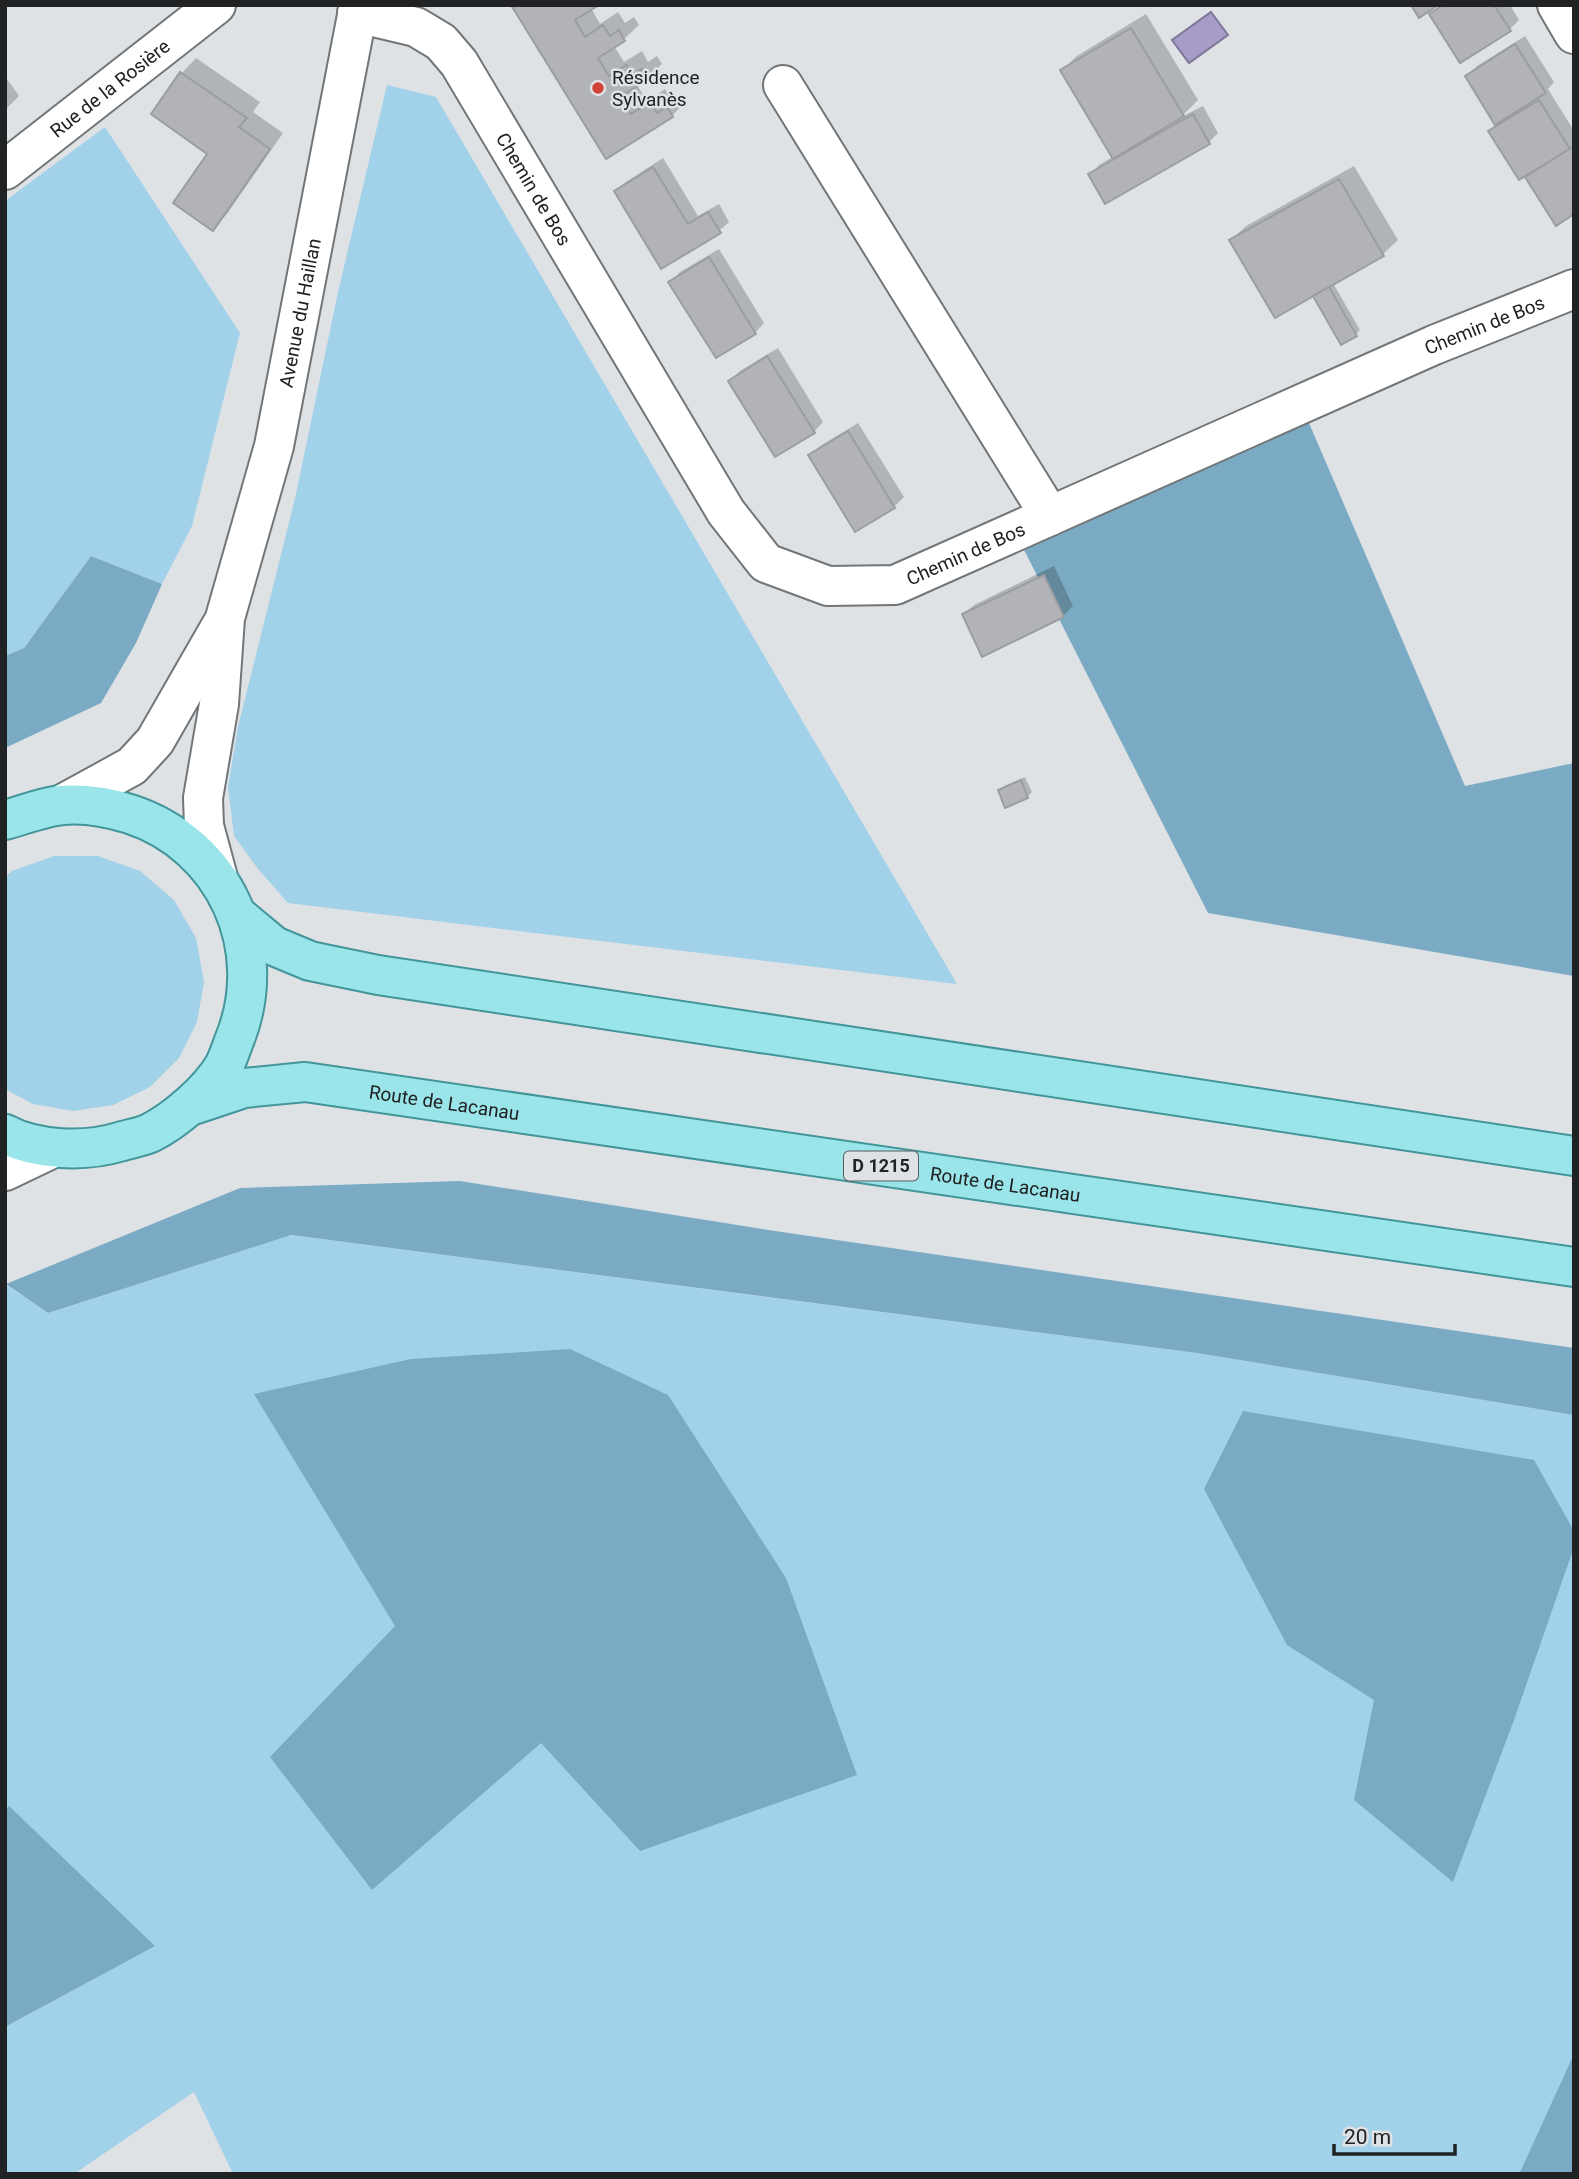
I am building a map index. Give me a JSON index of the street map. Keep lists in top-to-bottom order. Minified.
{"streets":{"main road":["Route de Lacanau","D 1215"],"street":["Rue de la Rosière","Chemin de Bos","Avenue du Haillan"]},"crossings":[["Chemin de Bos","Avenue du Haillan"]],"places":["Résidence Sylvanès"],"scale_bar":"20 m"}
